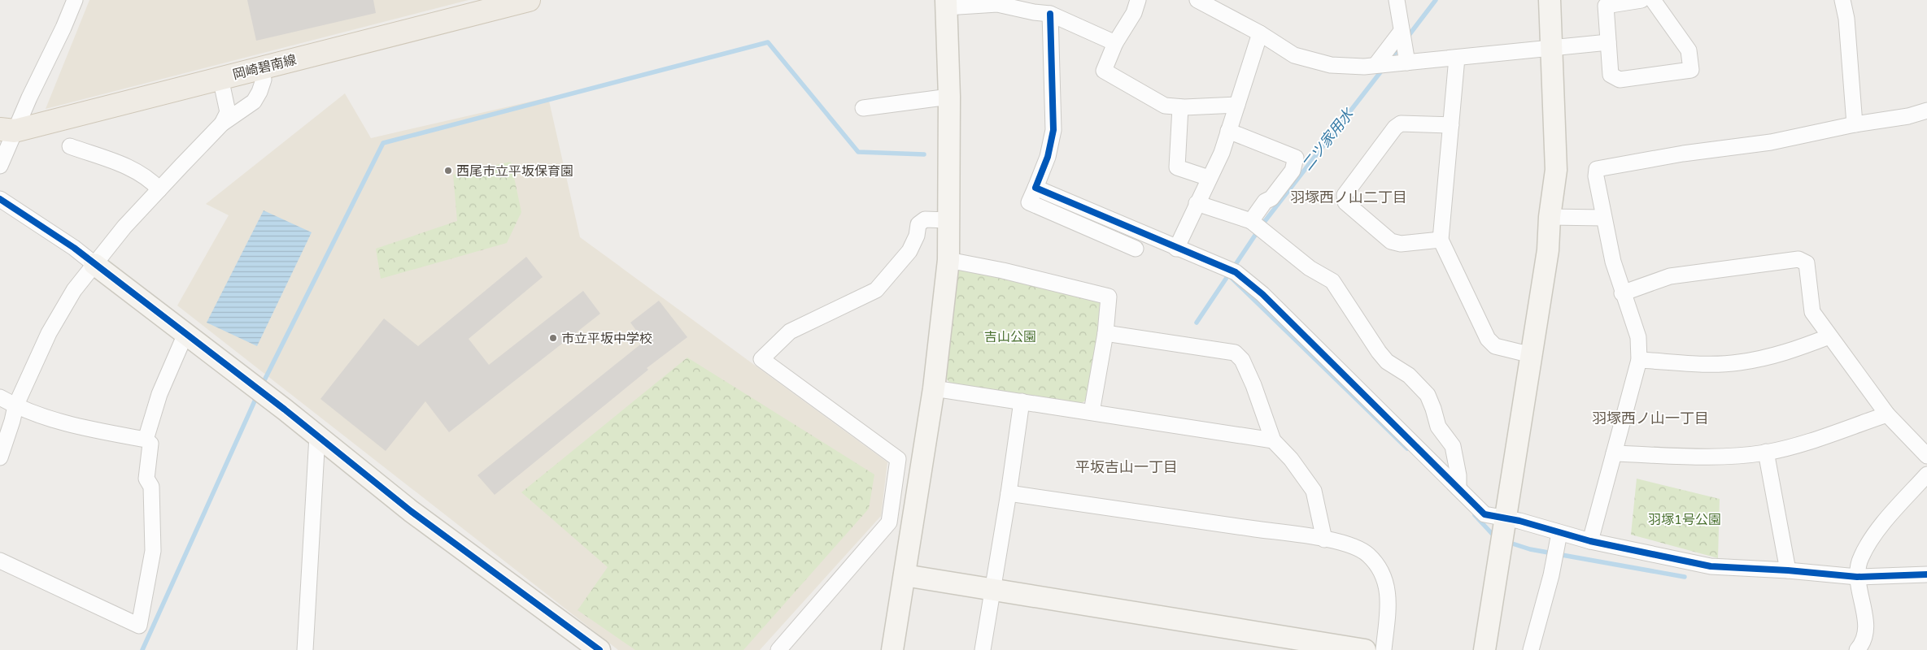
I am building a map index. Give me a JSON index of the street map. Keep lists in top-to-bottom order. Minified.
{"streets":{"main road":["岡崎碧南線"]},"districts":["羽塚西ノ山二丁目","羽塚西ノ山一丁目","平坂吉山一丁目"],"water":["二ツ家用水"],"parks":["吉山公園","羽塚1号公園"],"places":["西尾市立平坂保育園","市立平坂中学校"]}
